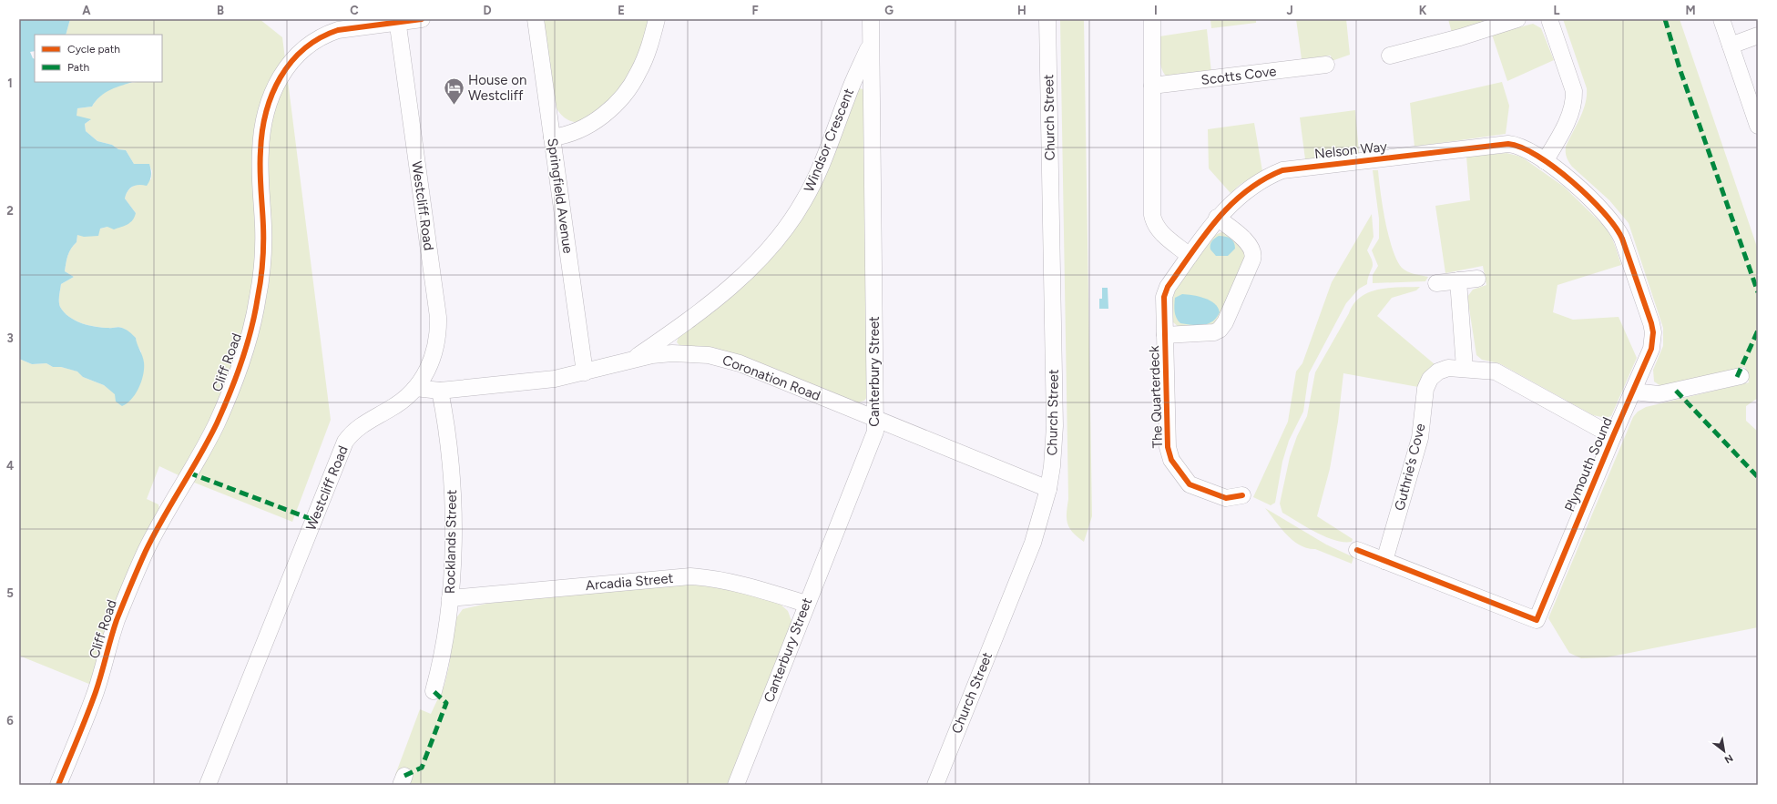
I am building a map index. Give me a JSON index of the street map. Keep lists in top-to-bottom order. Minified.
{"streets":{"street":["Scotts Cove","Church Street","Windsor Crescent","Nelson Way","Springfield Avenue","Westcliff Road","Cliff Road","Canterbury Street","Coronation Road","The Quarterdeck","Plymouth Sound","Guthrie’s Cove","Rocklands Street","Arcadia Street"]},"crossings":[["Church Street","Coronation Road"],["Windsor Crescent","Canterbury Street"],["Windsor Crescent","Coronation Road"],["Nelson Way","The Quarterdeck"],["Nelson Way","Plymouth Sound"],["Springfield Avenue","Coronation Road"],["Westcliff Road","Cliff Road"],["Westcliff Road","Coronation Road"],["Canterbury Street","Coronation Road"],["Canterbury Street","Arcadia Street"],["Coronation Road","Rocklands Street"],["Plymouth Sound","Guthrie’s Cove"],["Rocklands Street","Arcadia Street"]],"places":{"hotel":["House on Westcliff"]},"legend":["Cycle path","Path"],"north":"bottom right","grid":{"columns":["A","B","C","D","E","F","G","H","I","J","K","L","M"],"rows":["1","2","3","4","5","6"]}}
